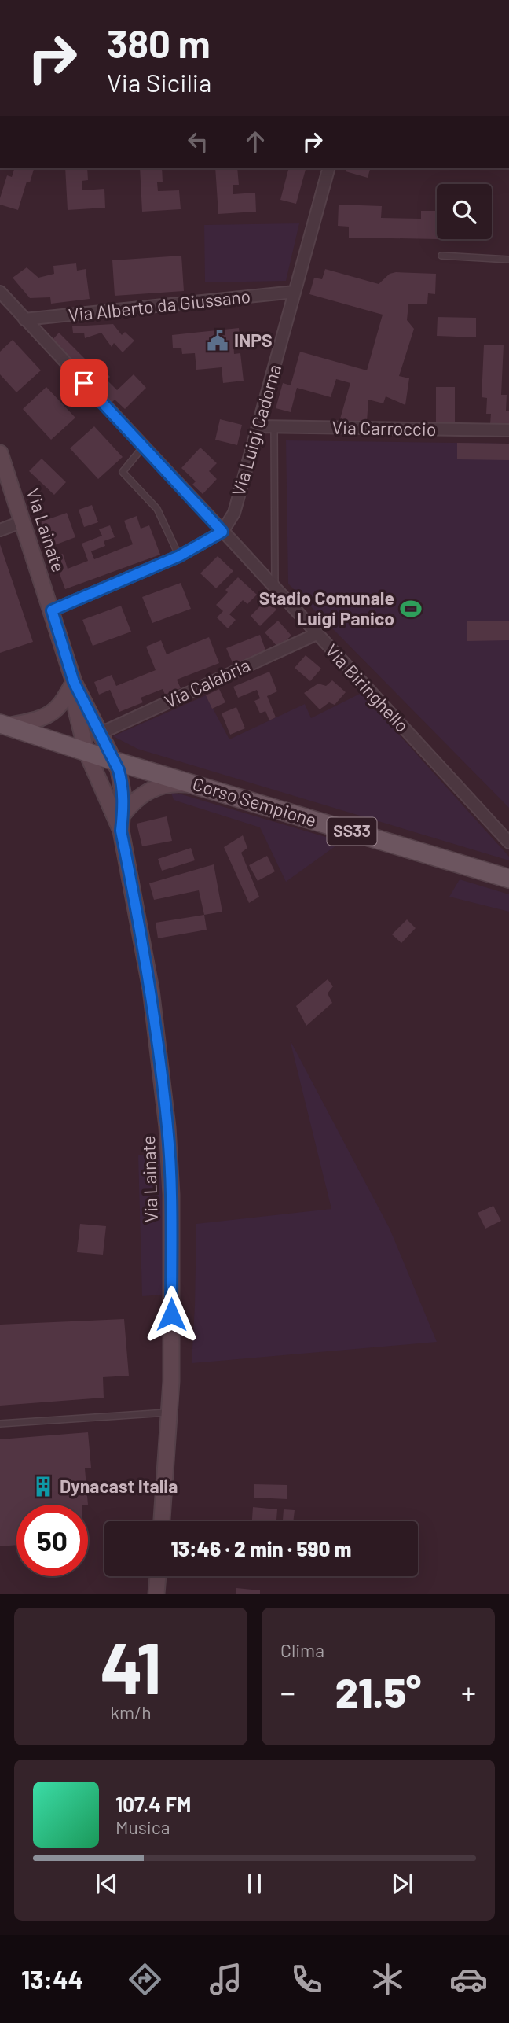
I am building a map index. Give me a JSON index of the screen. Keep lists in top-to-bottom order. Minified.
{"streets":{"main road":["Via Lainate","Corso Sempione","SS33"],"street":["Via Alberto da Giussano","Via Carroccio","Via Luigi Cadorna","Via Calabria","Via Biringhello"]},"crossings":[["Via Alberto da Giussano","Via Luigi Cadorna"],["Via Alberto da Giussano","Via Biringhello"],["Via Carroccio","Via Luigi Cadorna"],["Via Luigi Cadorna","Via Biringhello"],["Via Lainate","Via Calabria"],["Via Lainate","Corso Sempione"],["Via Calabria","Via Biringhello"]],"places":{"public building":["INPS"],"sports":["Stadio Comunale Luigi Panico"],"building":["Dynacast Italia"]},"page":{"turn":["380 m","Via Sicilia"],"limit":"50","trip":"13:46 · 2 min · 590 m","tile":[["41","km/h"],"Clima"],"heat":["−","21.5°","+"],"song":["107.4 FM","Musica"],"tabs":"13:44"}}
